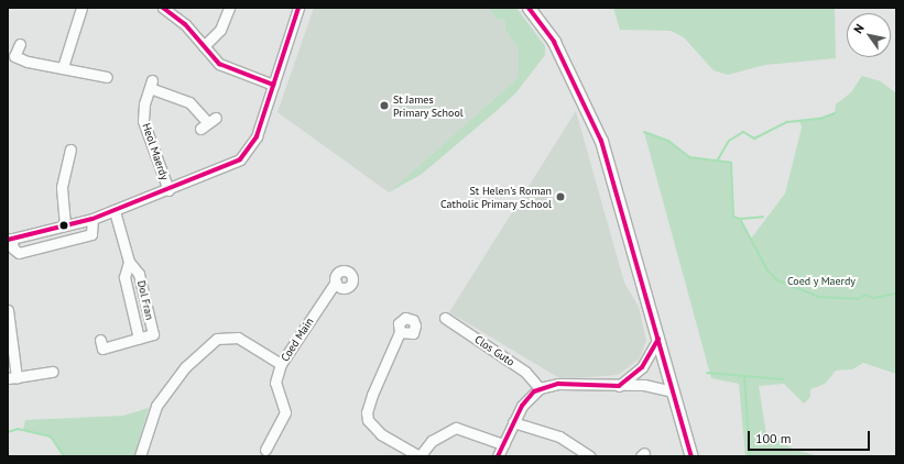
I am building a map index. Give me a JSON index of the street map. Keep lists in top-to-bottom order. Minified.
{"streets":{"street":["Heol Maerdy","Dol Fran","Coed Main","Clos Guto"]},"parks":["Coed y Maerdy"],"places":["St James Primary School","St Helen's Roman Catholic Primary School"],"scale_bar":"100 m","north":"top left"}
